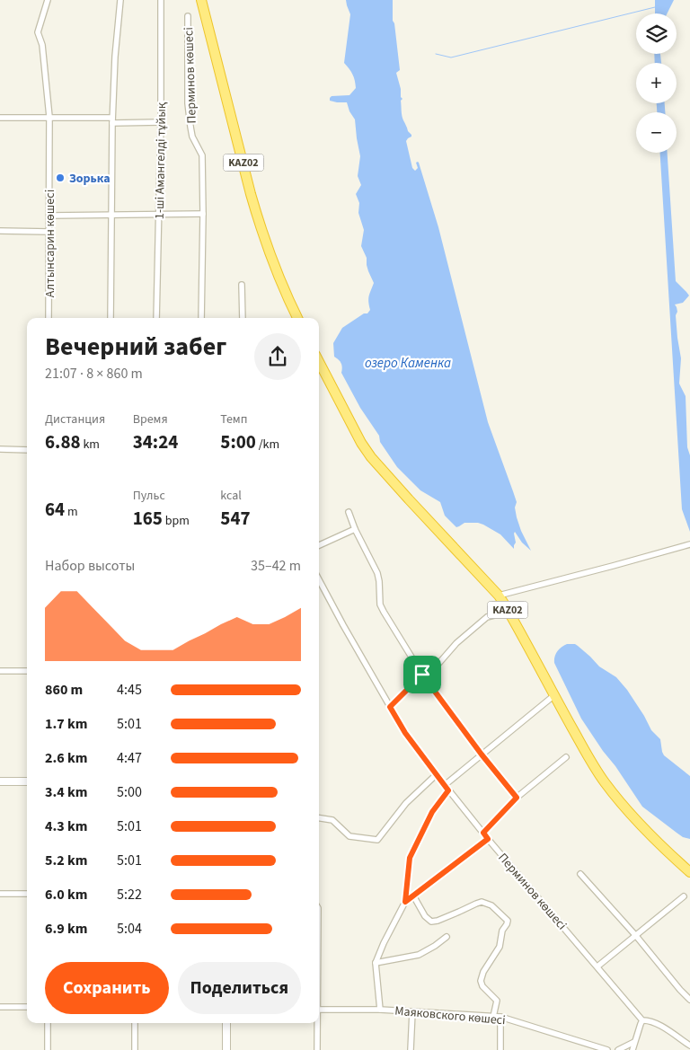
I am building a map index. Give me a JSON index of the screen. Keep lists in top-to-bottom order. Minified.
{"streets":{"highway":["KAZ02"],"street":["Перминов көшесі","1-ші Амангелді тұйық","Алтынсарин көшесі","Маяковского көшесі"]},"water":["озеро Каменка"],"places":["Зорька"],"page":{"map_buttons":["+","−"],"heading":["Вечерний забег","21:07 · 8 × 860 m"],"stats":[["Дистанция","6.88 km"],["Время","34:24"],["Темп","5:00 /km"],["64 m"],["Пульс","165 bpm"],["kcal","547"]],"chart":["Набор высоты","35–42 m"],"list":[{"name":"860 m","note":"4:45"},{"name":"1.7 km","note":"5:01"},{"name":"2.6 km","note":"4:47"},{"name":"3.4 km","note":"5:00"},{"name":"4.3 km","note":"5:01"},{"name":"5.2 km","note":"5:01"},{"name":"6.0 km","note":"5:22"},{"name":"6.9 km","note":"5:04"}],"buttons":["Сохранить","Поделиться"]}}
